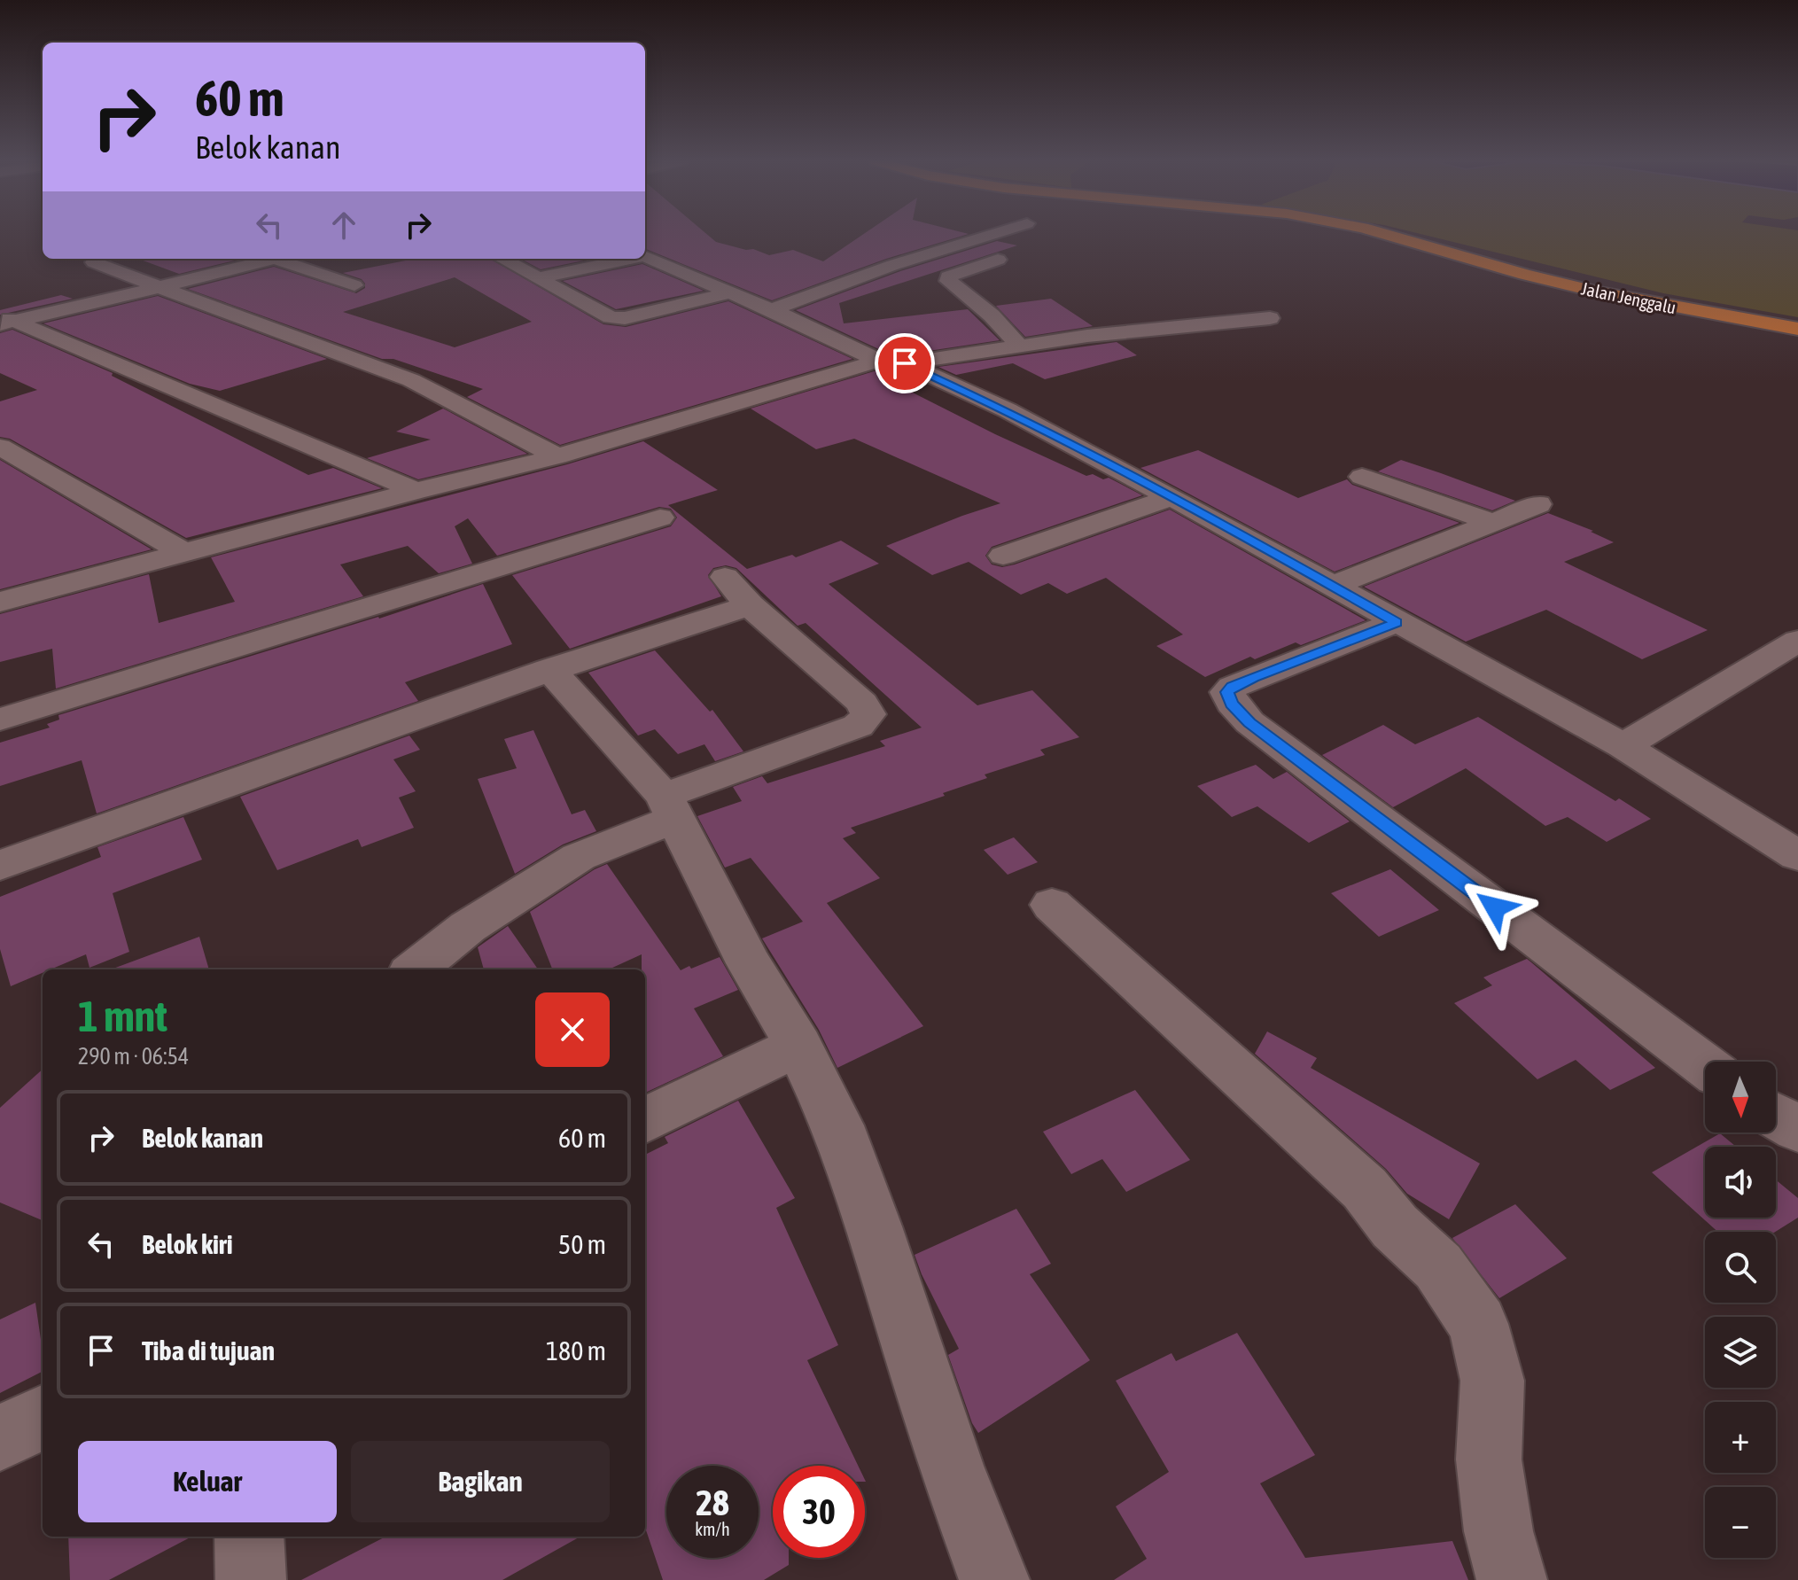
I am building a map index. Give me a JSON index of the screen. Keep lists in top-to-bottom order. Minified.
{"streets":{"main road":["Jalan Jenggalu"]},"north":"bottom","page":{"turn":["60 m","Belok kanan"],"heading":["1 mnt","290 m · 06:54"],"map_buttons":["+","−"],"list":[{"name":"Belok kanan","value":"60 m"},{"name":"Belok kiri","value":"50 m"},{"name":"Tiba di tujuan","value":"180 m"}],"buttons":["Keluar","Bagikan"],"speed":"28 km/h","limit":"30"}}
